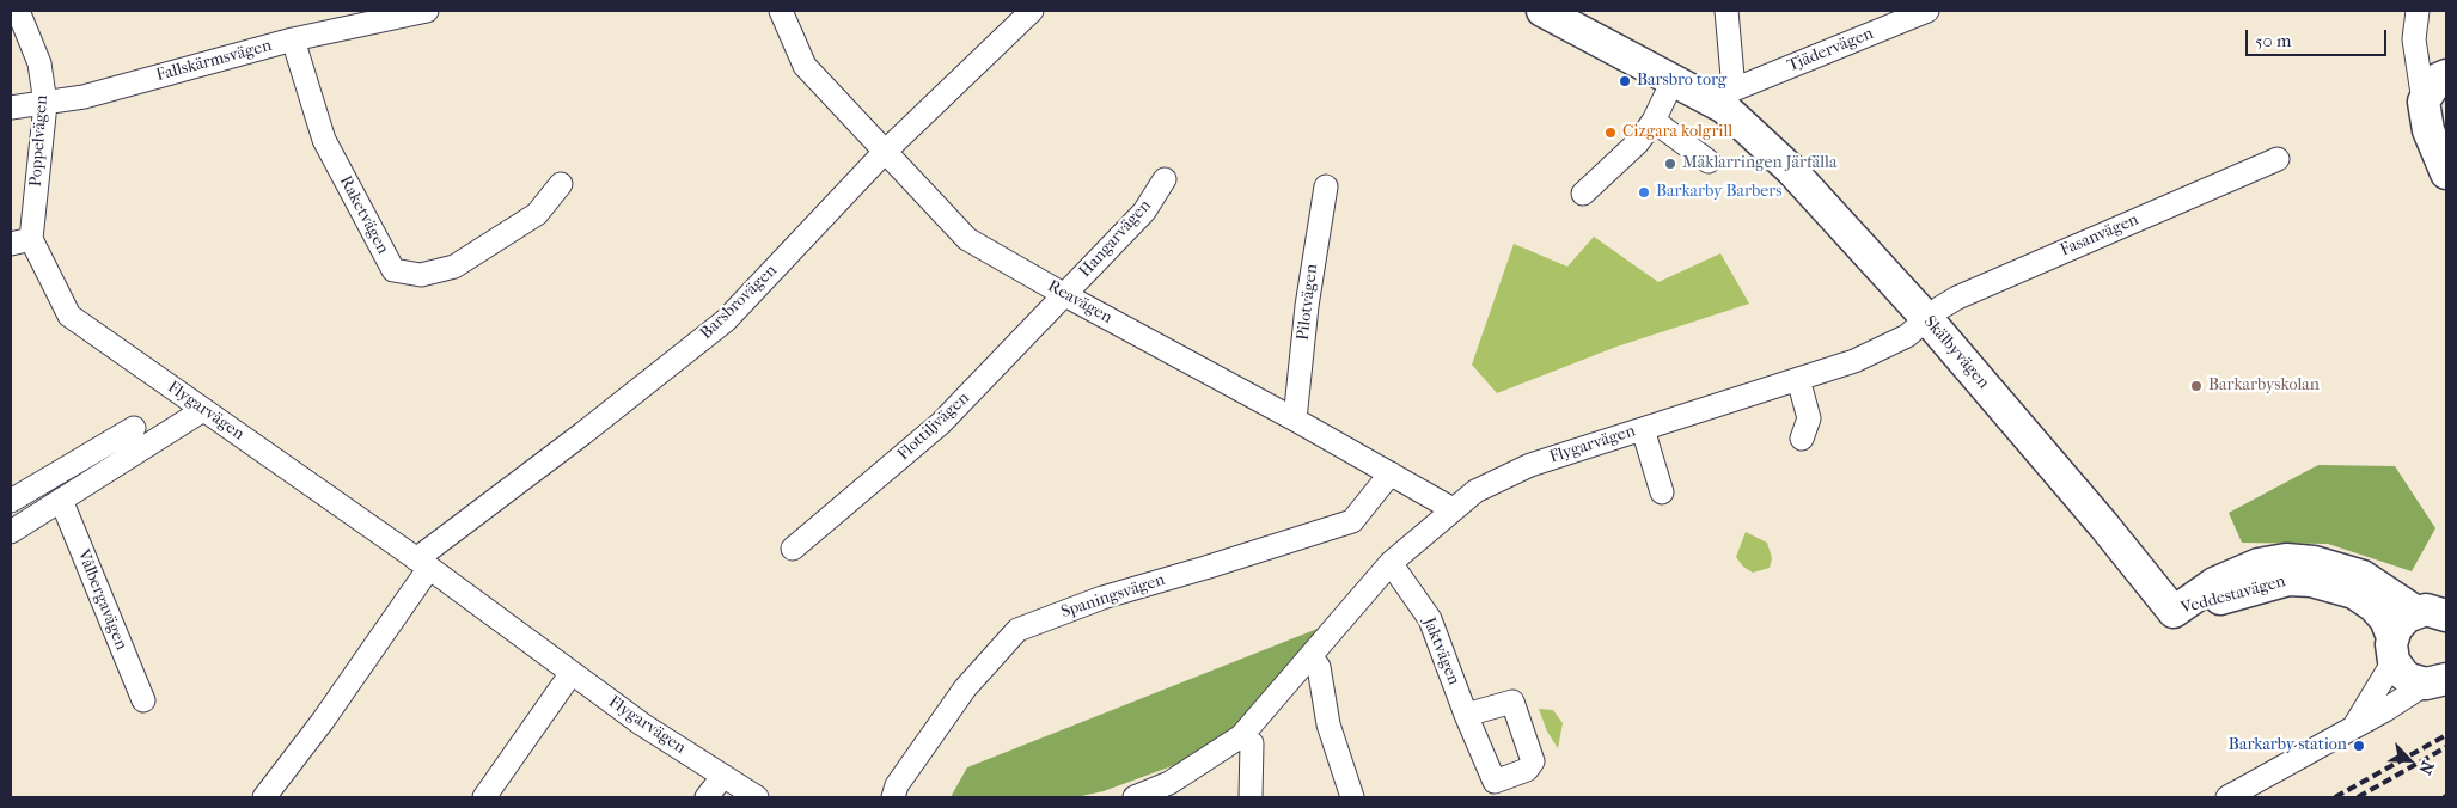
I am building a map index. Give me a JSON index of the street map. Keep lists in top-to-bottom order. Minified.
{"streets":{"street":["Tjädervägen","Fallskärmsvägen","Poppelvägen","Raketvägen","Fasanvägen","Hangarvägen","Barsbrovägen","Reavägen","Pilotvägen","Skälbyvägen","Flygarvägen","Flottiljvägen","Veddestavägen","Spaningsvägen","Vålbergavägen","Jaktvägen"]},"crossings":[["Tjädervägen","Skälbyvägen"],["Fallskärmsvägen","Poppelvägen"],["Fallskärmsvägen","Raketvägen"],["Poppelvägen","Flygarvägen"],["Fasanvägen","Skälbyvägen"],["Fasanvägen","Flygarvägen"],["Hangarvägen","Reavägen"],["Hangarvägen","Flottiljvägen"],["Barsbrovägen","Reavägen"],["Barsbrovägen","Flygarvägen"],["Reavägen","Pilotvägen"],["Reavägen","Flygarvägen"],["Reavägen","Flottiljvägen"],["Reavägen","Spaningsvägen"],["Skälbyvägen","Flygarvägen"],["Skälbyvägen","Veddestavägen"],["Flygarvägen","Jaktvägen"]],"places":["Barsbro torg","Cizgara kolgrill","Mäklarringen Järfälla","Barkarby Barbers","Barkarbyskolan","Barkarby station"],"scale_bar":"50 m","north":"bottom right"}
